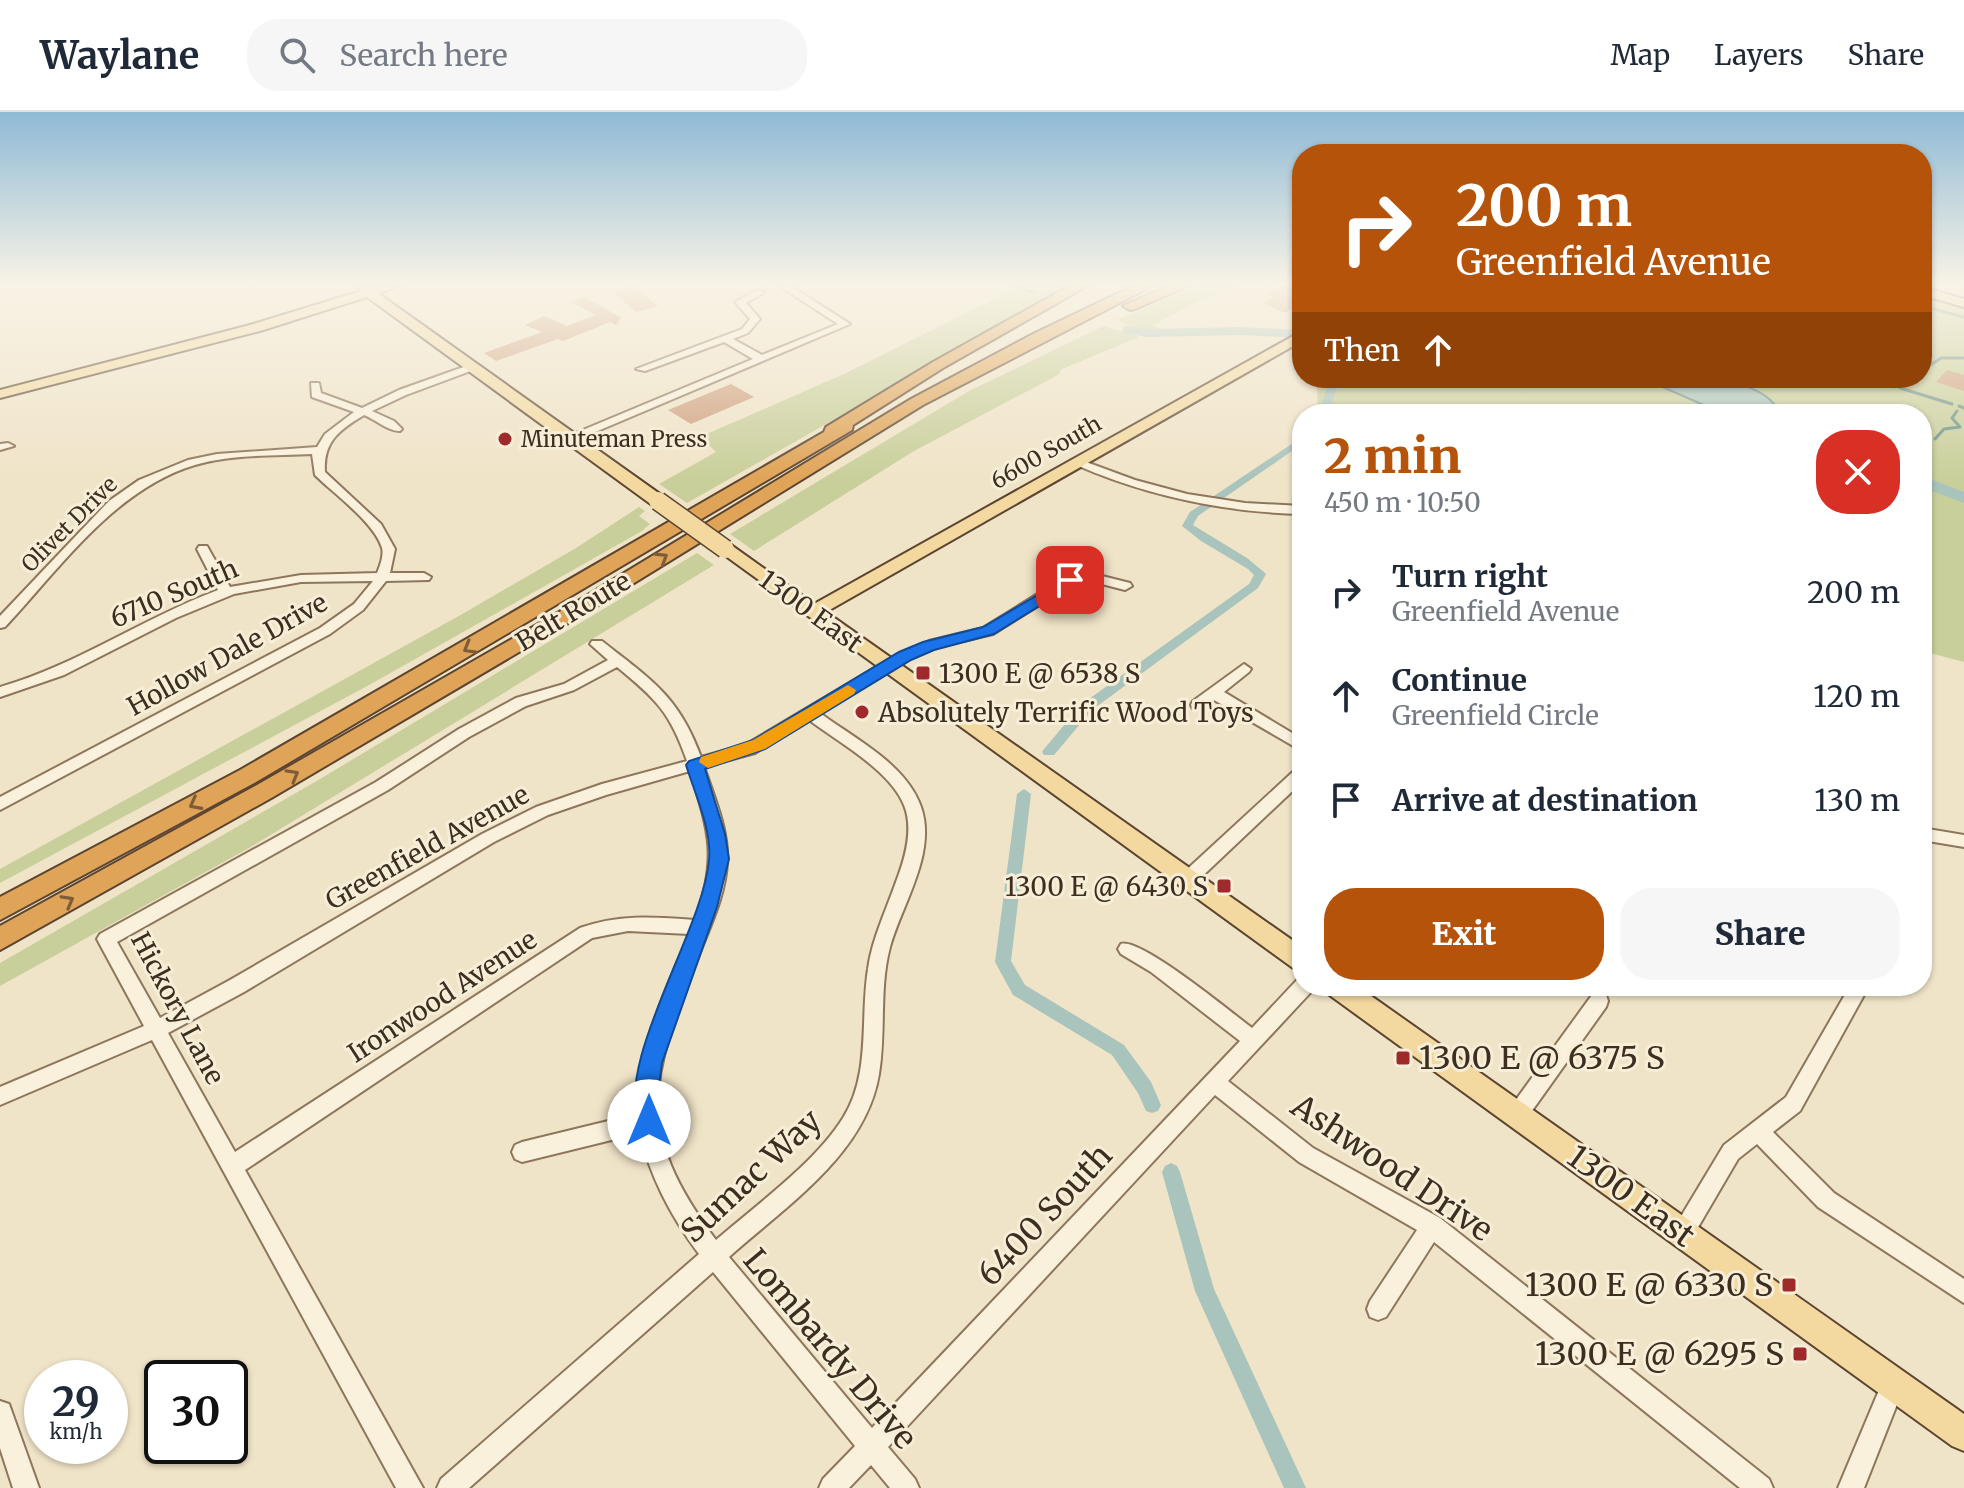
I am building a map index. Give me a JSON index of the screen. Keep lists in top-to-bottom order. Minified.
{"streets":{"highway":["Belt Route"],"main road":["6600 South","1300 East"],"street":["Olivet Drive","6710 South","Hollow Dale Drive","Greenfield Avenue","Ironwood Avenue","Hickory Lane","Ashwood Drive","Sumac Way","6400 South","Lombardy Drive"]},"crossings":[["6600 South","1300 East"],["6710 South","Hollow Dale Drive"],["1300 East","Greenfield Avenue"],["Greenfield Avenue","Hickory Lane"],["Greenfield Avenue","Sumac Way"],["Greenfield Avenue","Lombardy Drive"],["Ironwood Avenue","Hickory Lane"],["Ironwood Avenue","Lombardy Drive"],["Hickory Lane","Lombardy Drive"],["Ashwood Drive","6400 South"],["Sumac Way","Lombardy Drive"],["6400 South","Lombardy Drive"]],"places":{"other":["Minuteman Press","Absolutely Terrific Wood Toys"],"transit":["1300 E @ 6538 S","1300 E @ 6430 S","1300 E @ 6375 S","1300 E @ 6330 S","1300 E @ 6295 S"]},"page":{"header":"Waylane","search":"Search here","nav":["Map","Layers","Share"],"turn":["200 m","Greenfield Avenue"],"then":"Then","heading":["2 min","450 m · 10:50"],"list":[{"name":"Turn right","note":"Greenfield Avenue","value":"200 m"},{"name":"Continue","note":"Greenfield Circle","value":"120 m"},{"name":"Arrive at destination","value":"130 m"}],"buttons":["Exit","Share"],"speed":"29 km/h","limit":"30"}}
